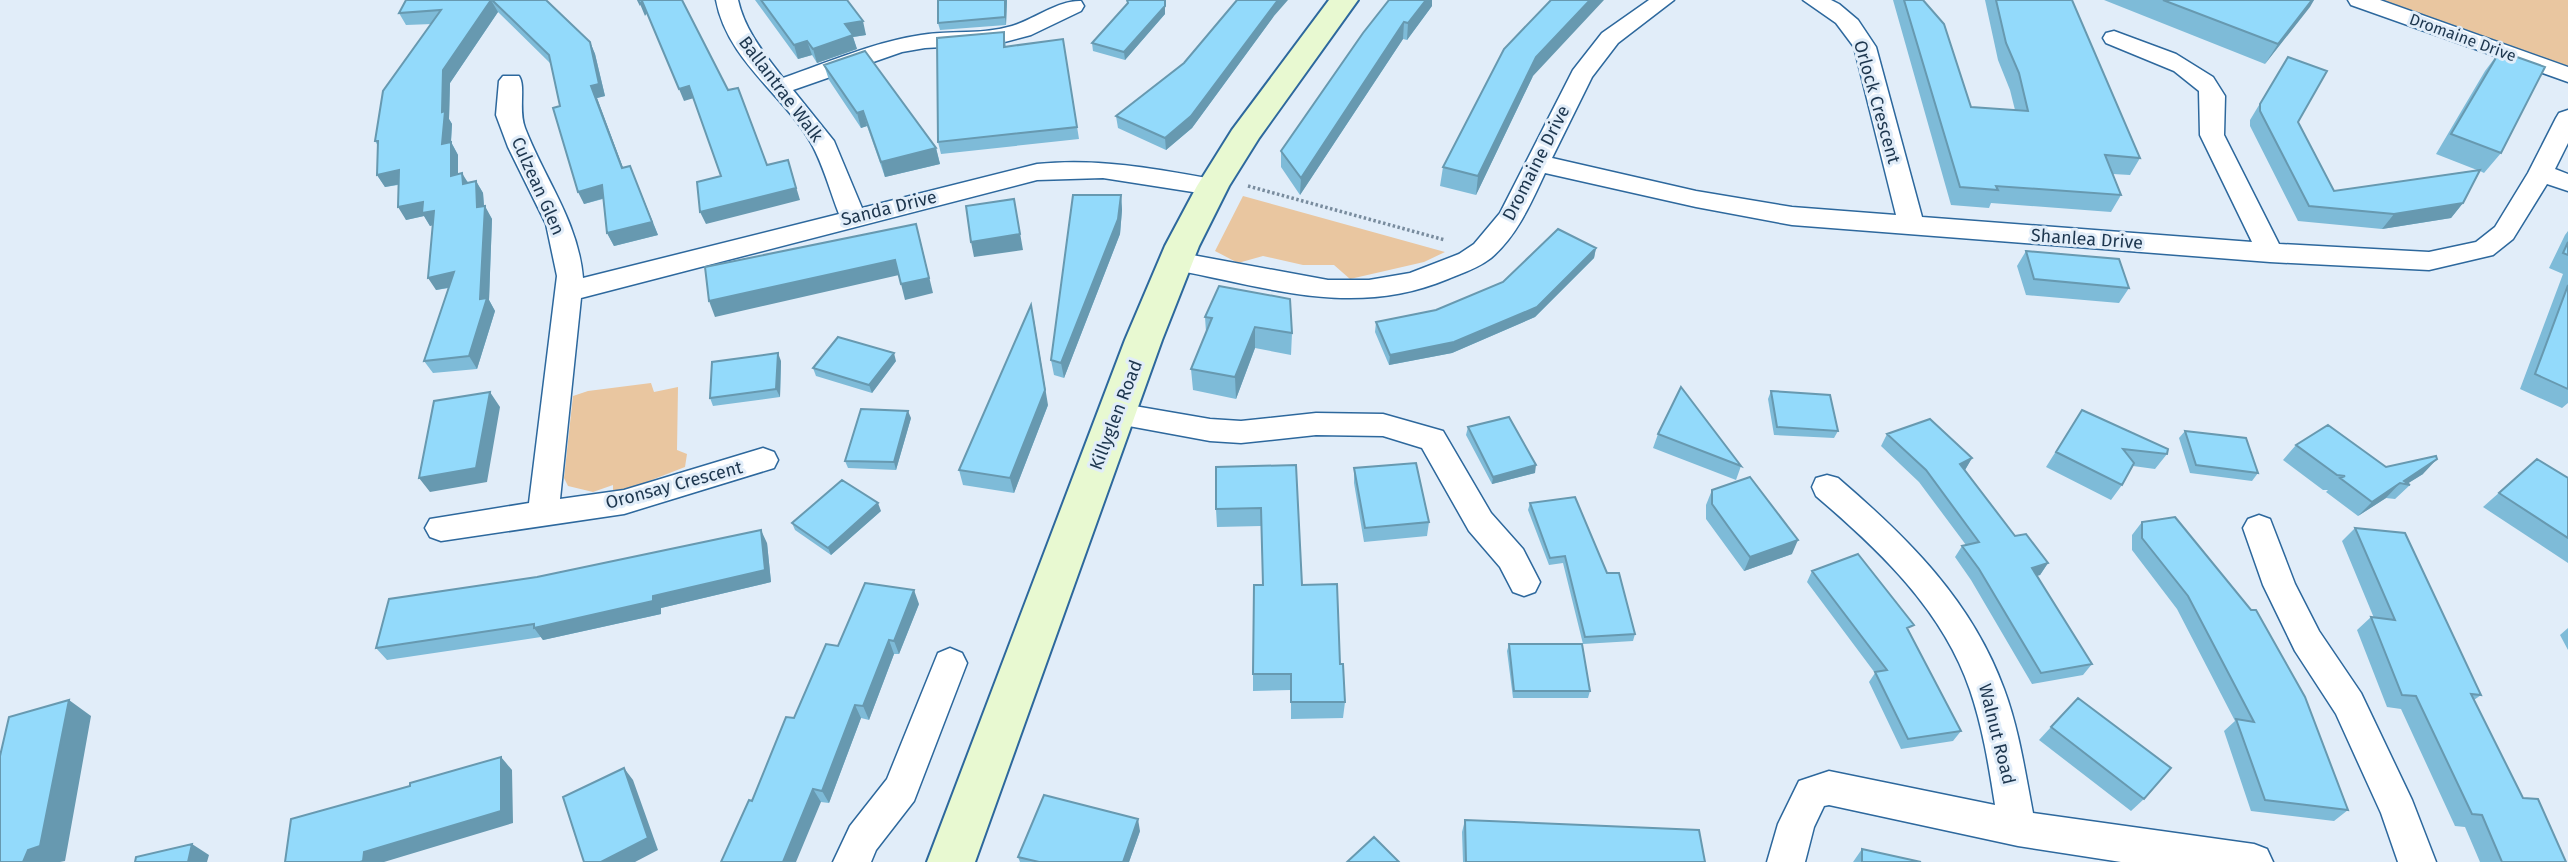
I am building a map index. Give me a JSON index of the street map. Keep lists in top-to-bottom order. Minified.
{"streets":{"street":["Dromaine Drive","Ballantrae Walk","Orlock Crescent","Culzean Glen","Sanda Drive","Shanlea Drive","Killyglen Road","Oronsay Crescent","Walnut Road"]},"crossings":[["Dromaine Drive","Shanlea Drive"],["Dromaine Drive","Killyglen Road"],["Ballantrae Walk","Sanda Drive"],["Orlock Crescent","Shanlea Drive"],["Culzean Glen","Sanda Drive"],["Sanda Drive","Killyglen Road"]]}
